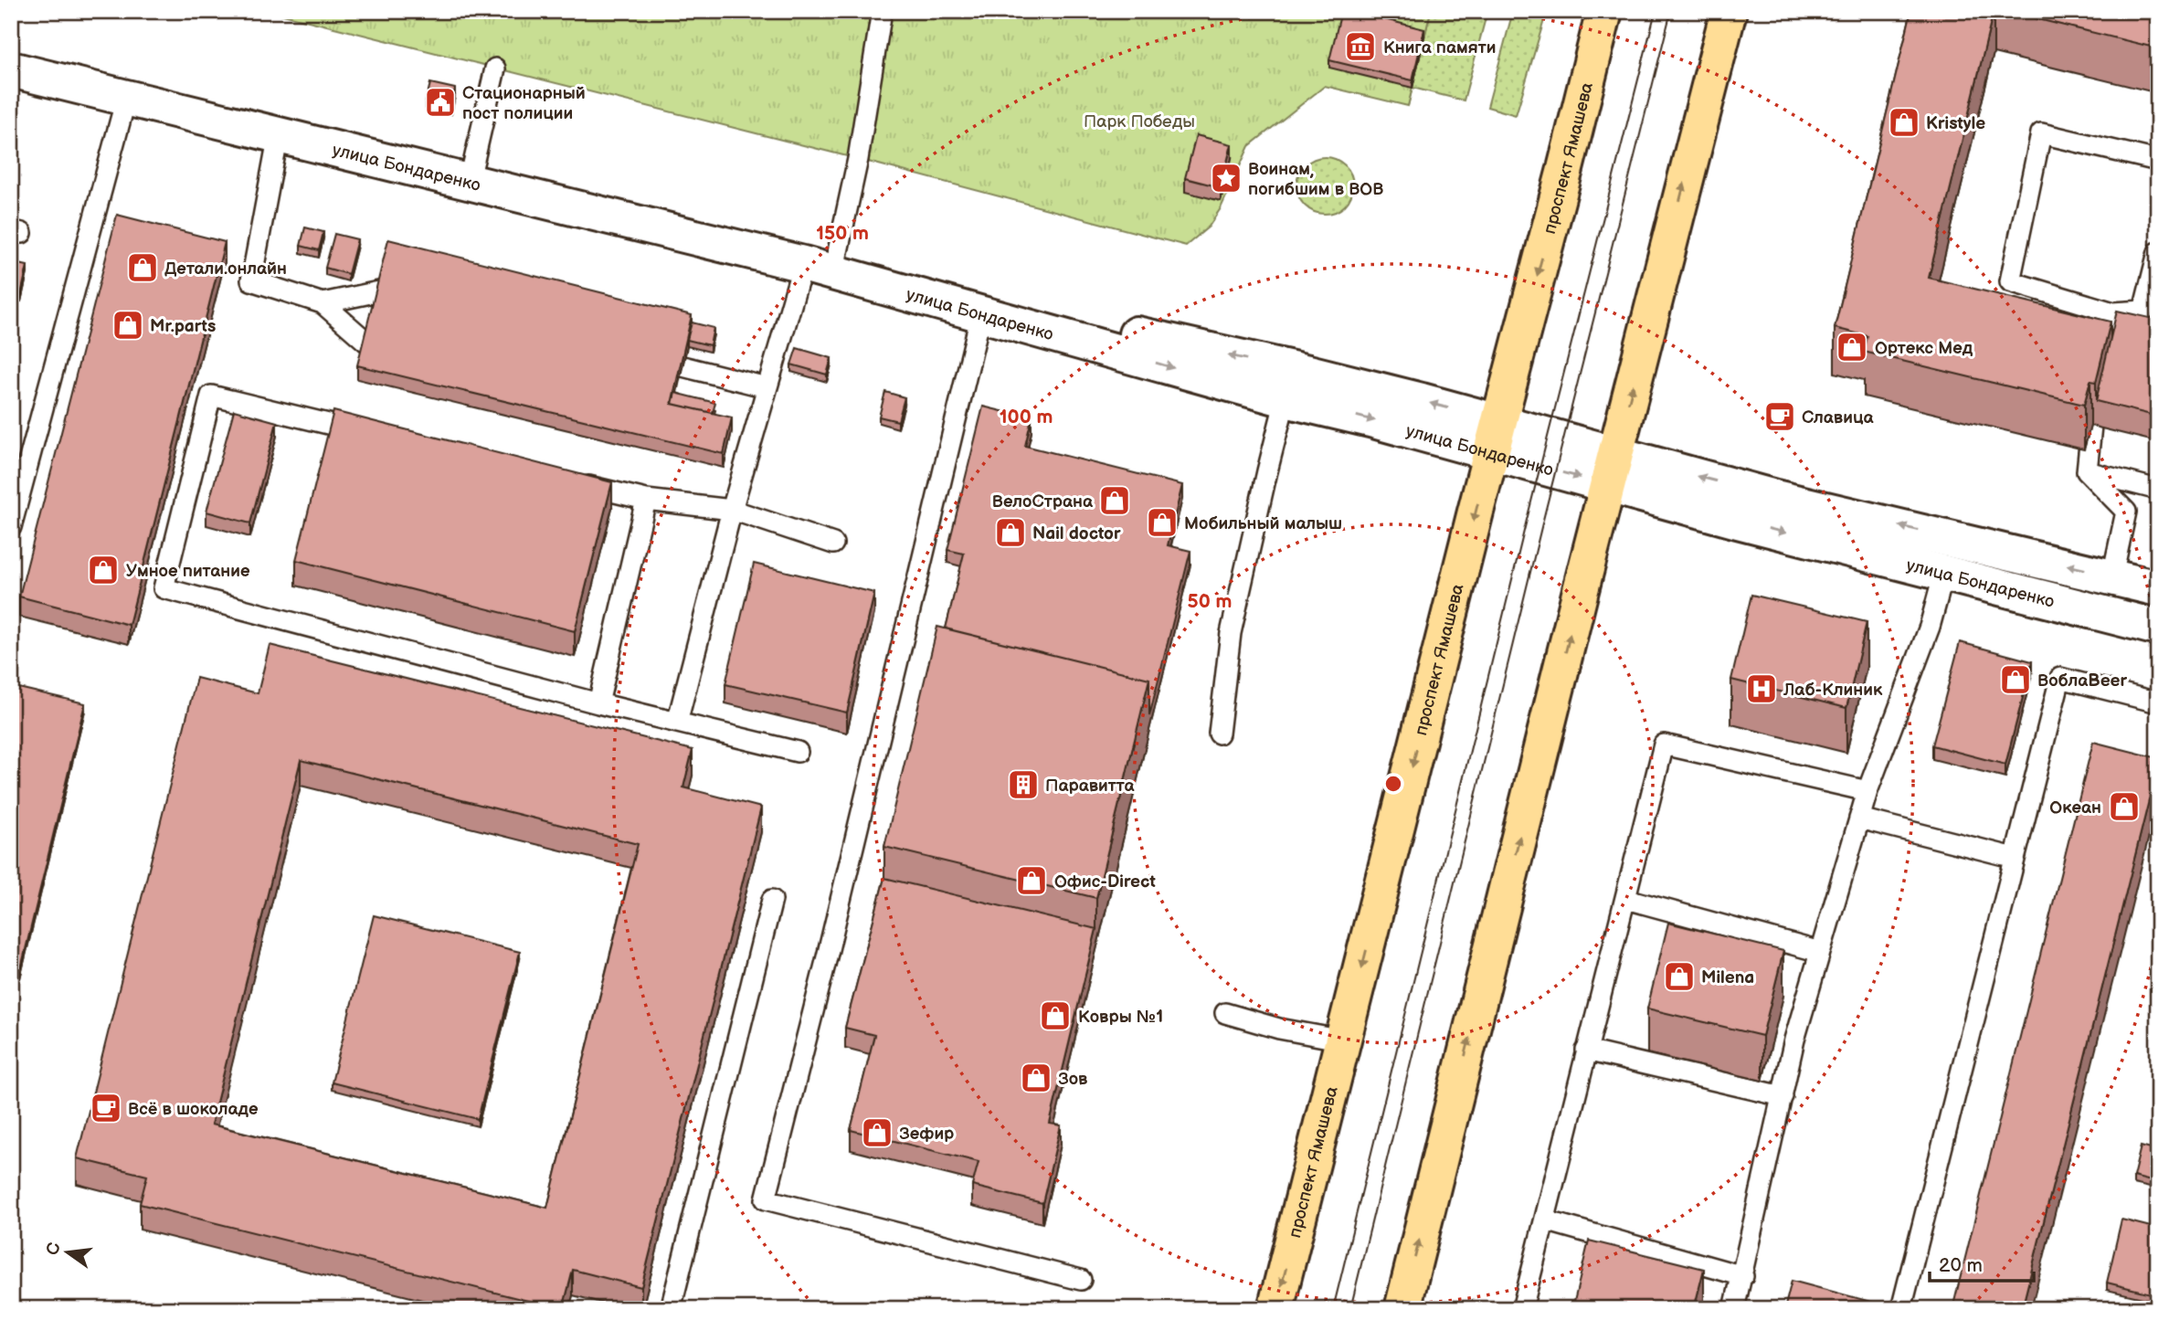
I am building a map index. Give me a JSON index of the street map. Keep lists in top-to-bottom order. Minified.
{"streets":{"main road":["проспект Ямашева"],"street":["улица Бондаренко"]},"crossings":[["проспект Ямашева","улица Бондаренко"]],"parks":["Парк Победы"],"places":{"museum":["Книга памяти"],"public building":["Стационарный пост полиции"],"shop":["Kristyle","Детали.онлайн","Mr.parts","Ортекс Мед","ВелоСтрана","Мобильный малыш","Nail doctor","Умное питание","ВоблаBeer","Океан","Офис-Direct","Milena","Ковры №1","Зов","Зефир"],"place":["Воинам, погибшим в ВОВ"],"cafe":["Славица","Всё в шоколаде"],"hospital":["Лаб-Клиник"],"building":["Паравитта"]},"scale_bar":"20 m","north":"left","rings":["150 m","100 m","50 m"]}
